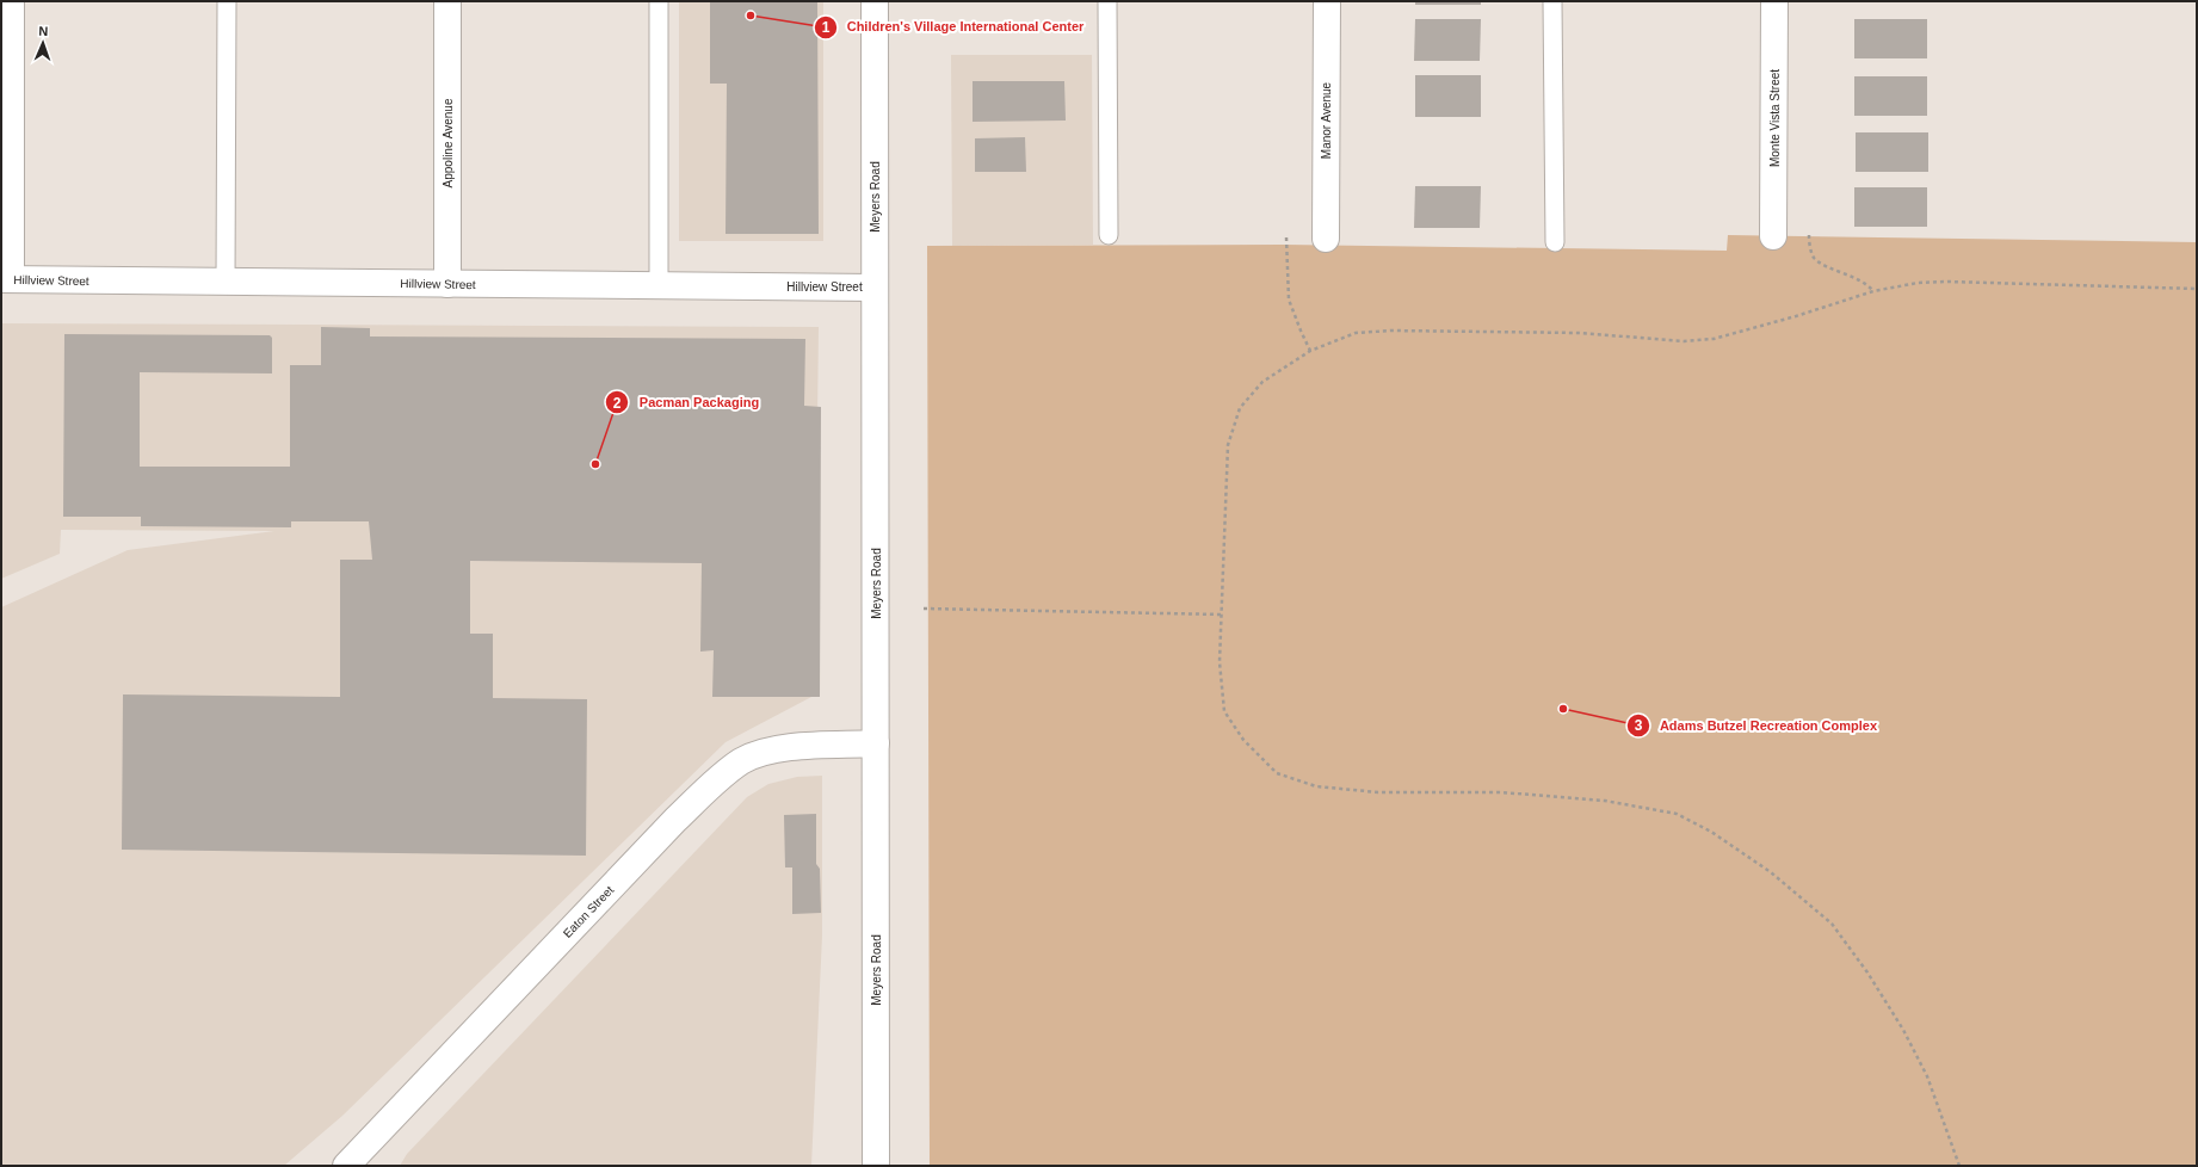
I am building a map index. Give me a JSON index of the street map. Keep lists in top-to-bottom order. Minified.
{"streets":{"street":["Monte Vista Street","Manor Avenue","Appoline Avenue","Meyers Road","Hillview Street","Eaton Street"]},"crossings":[["Appoline Avenue","Hillview Street"],["Meyers Road","Hillview Street"],["Meyers Road","Eaton Street"]],"places":["Children's Village International Center","Pacman Packaging","Adams Butzel Recreation Complex"],"north":"top"}
